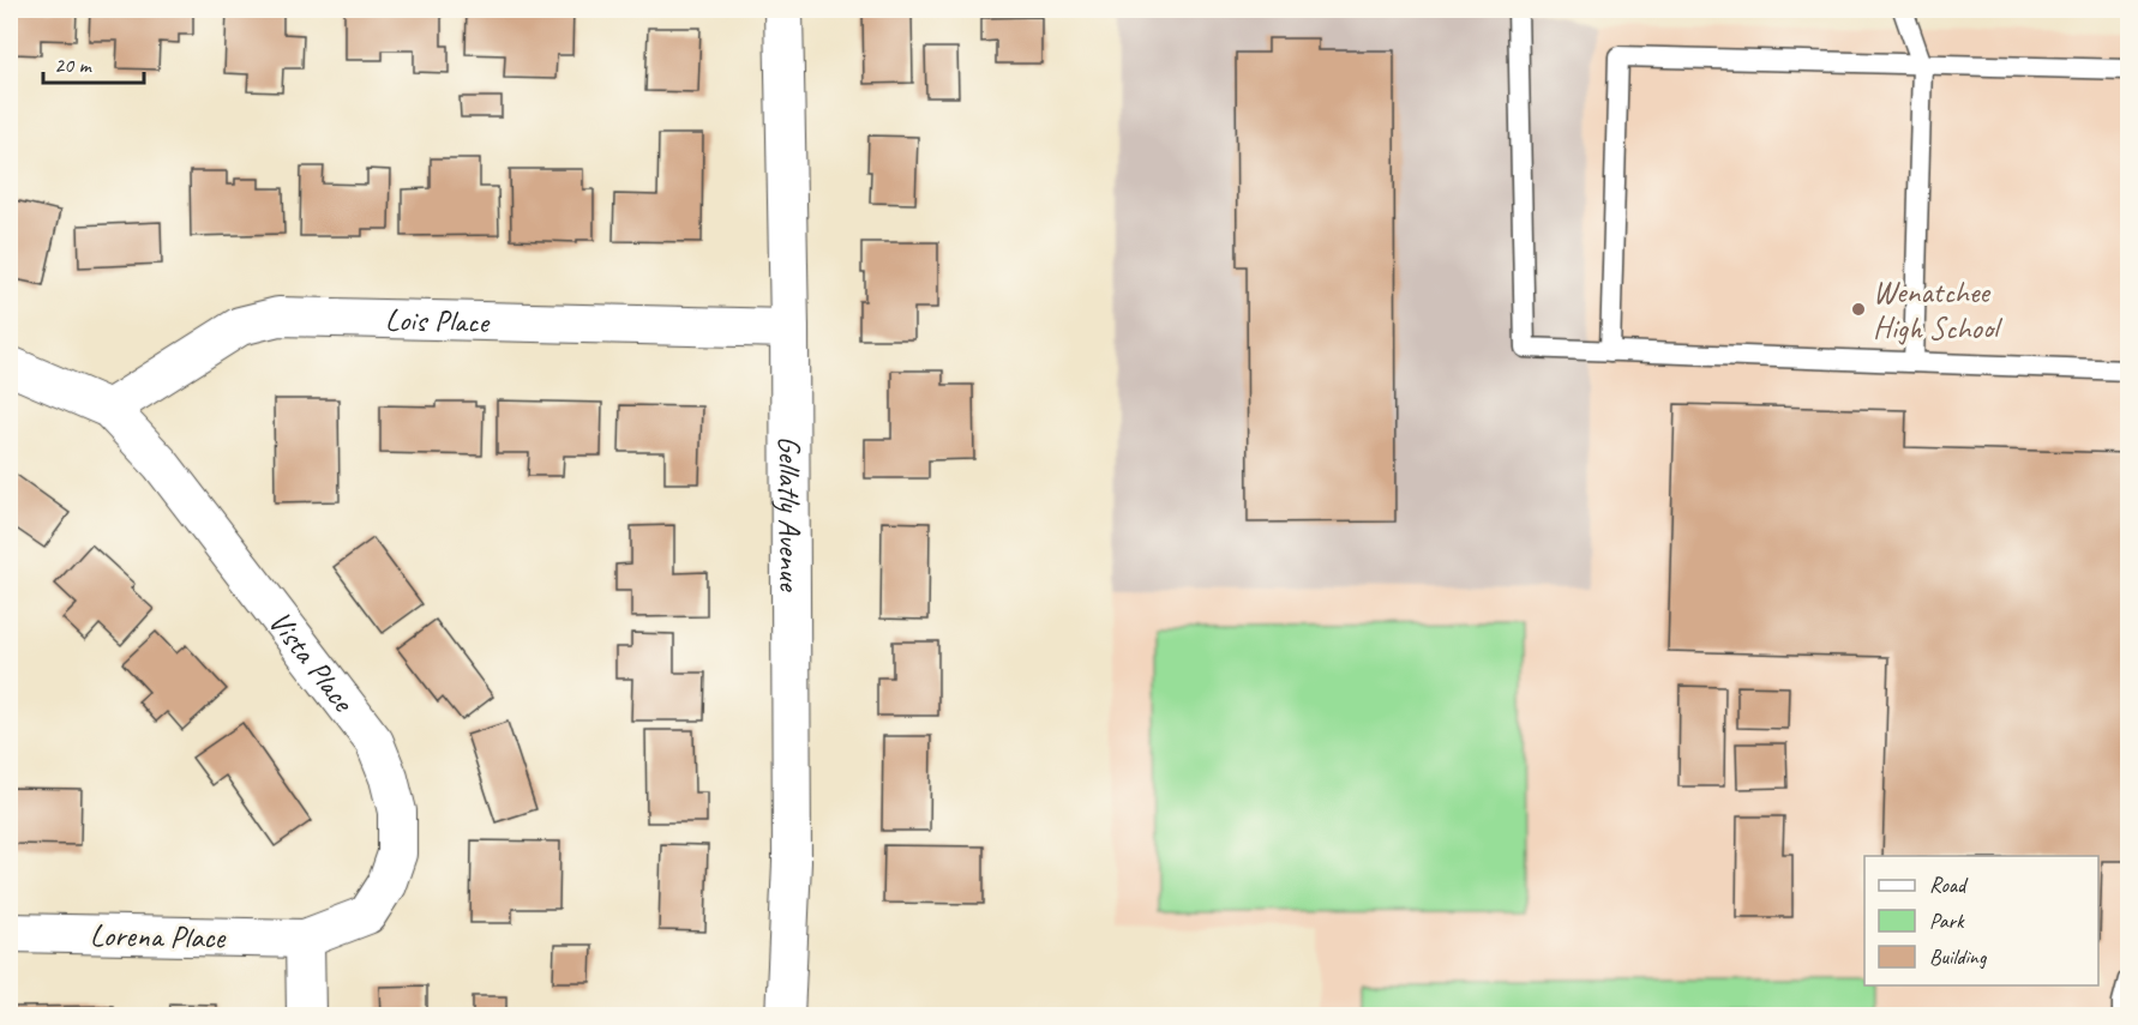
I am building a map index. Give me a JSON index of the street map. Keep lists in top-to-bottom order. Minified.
{"streets":{"street":["Lois Place","Gellatly Avenue","Vista Place","Lorena Place"]},"crossings":[["Lois Place","Gellatly Avenue"],["Lois Place","Vista Place"],["Vista Place","Lorena Place"]],"places":["Wenatchee High School"],"legend":["Road","Park","Building"],"scale_bar":"20 m"}
